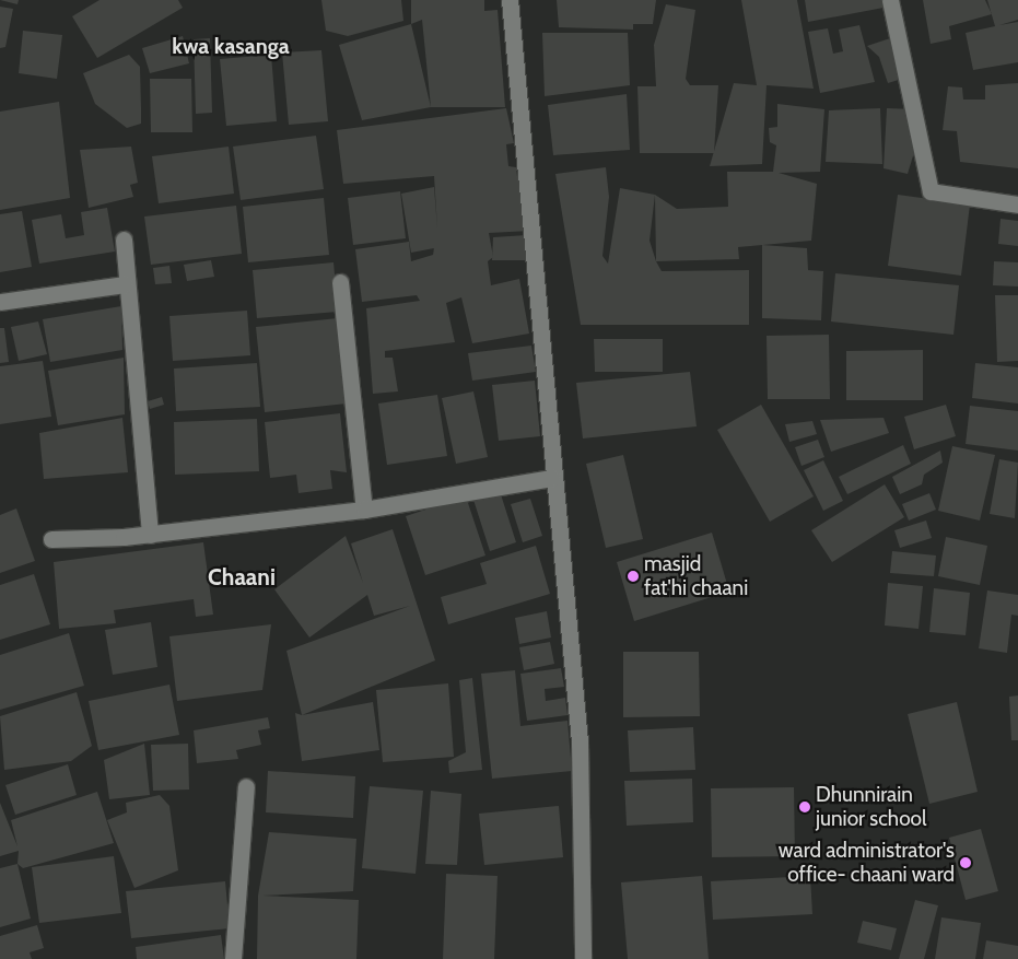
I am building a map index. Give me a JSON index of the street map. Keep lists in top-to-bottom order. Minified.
{"districts":["kwa kasanga","Chaani"],"places":["masjid fat'hi chaani","Dhunnirain junior school","ward administrator's office- chaani ward"]}
